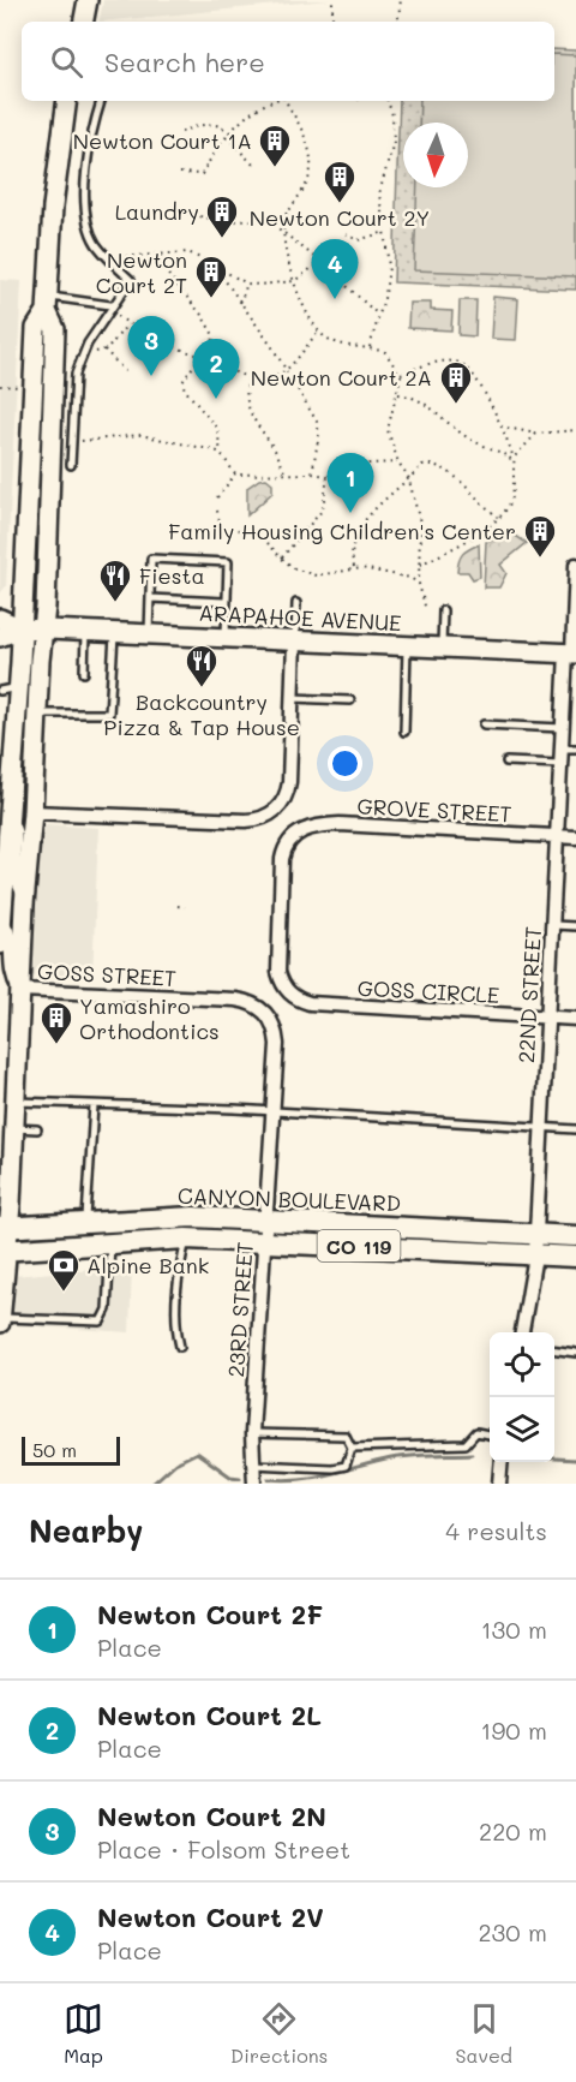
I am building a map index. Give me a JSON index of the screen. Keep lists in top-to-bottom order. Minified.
{"streets":{"main road":["ARAPAHOE AVENUE","CANYON BOULEVARD","CO 119"],"street":["GROVE STREET","GOSS STREET","GOSS CIRCLE","22ND STREET","23RD STREET"]},"crossings":[["ARAPAHOE AVENUE","22ND STREET"],["GROVE STREET","GOSS CIRCLE"],["GROVE STREET","22ND STREET"],["GOSS STREET","23RD STREET"],["GOSS CIRCLE","22ND STREET"],["22ND STREET","CANYON BOULEVARD"],["CANYON BOULEVARD","23RD STREET"]],"places":{"building":["Newton Court 1A","Newton Court 2Y","Laundry","Newton Court 2T","Newton Court 2A","Family Housing Children's Center","Yamashiro Orthodontics"],"restaurant":["Fiesta","Backcountry Pizza & Tap House"],"bank":["Alpine Bank"]},"scale_bar":"50 m","north":"bottom","page":{"search":"Search here","pins":["4","3","2","1"],"scale":"50 m","heading":["Nearby","4 results"],"list":[{"mark":"1","name":"Newton Court 2F","note":"Place","value":"130 m"},{"mark":"2","name":"Newton Court 2L","note":"Place","value":"190 m"},{"mark":"3","name":"Newton Court 2N","note":"Place · Folsom Street","value":"220 m"},{"mark":"4","name":"Newton Court 2V","note":"Place","value":"230 m"}],"nav":["Map","Directions","Saved"]}}
